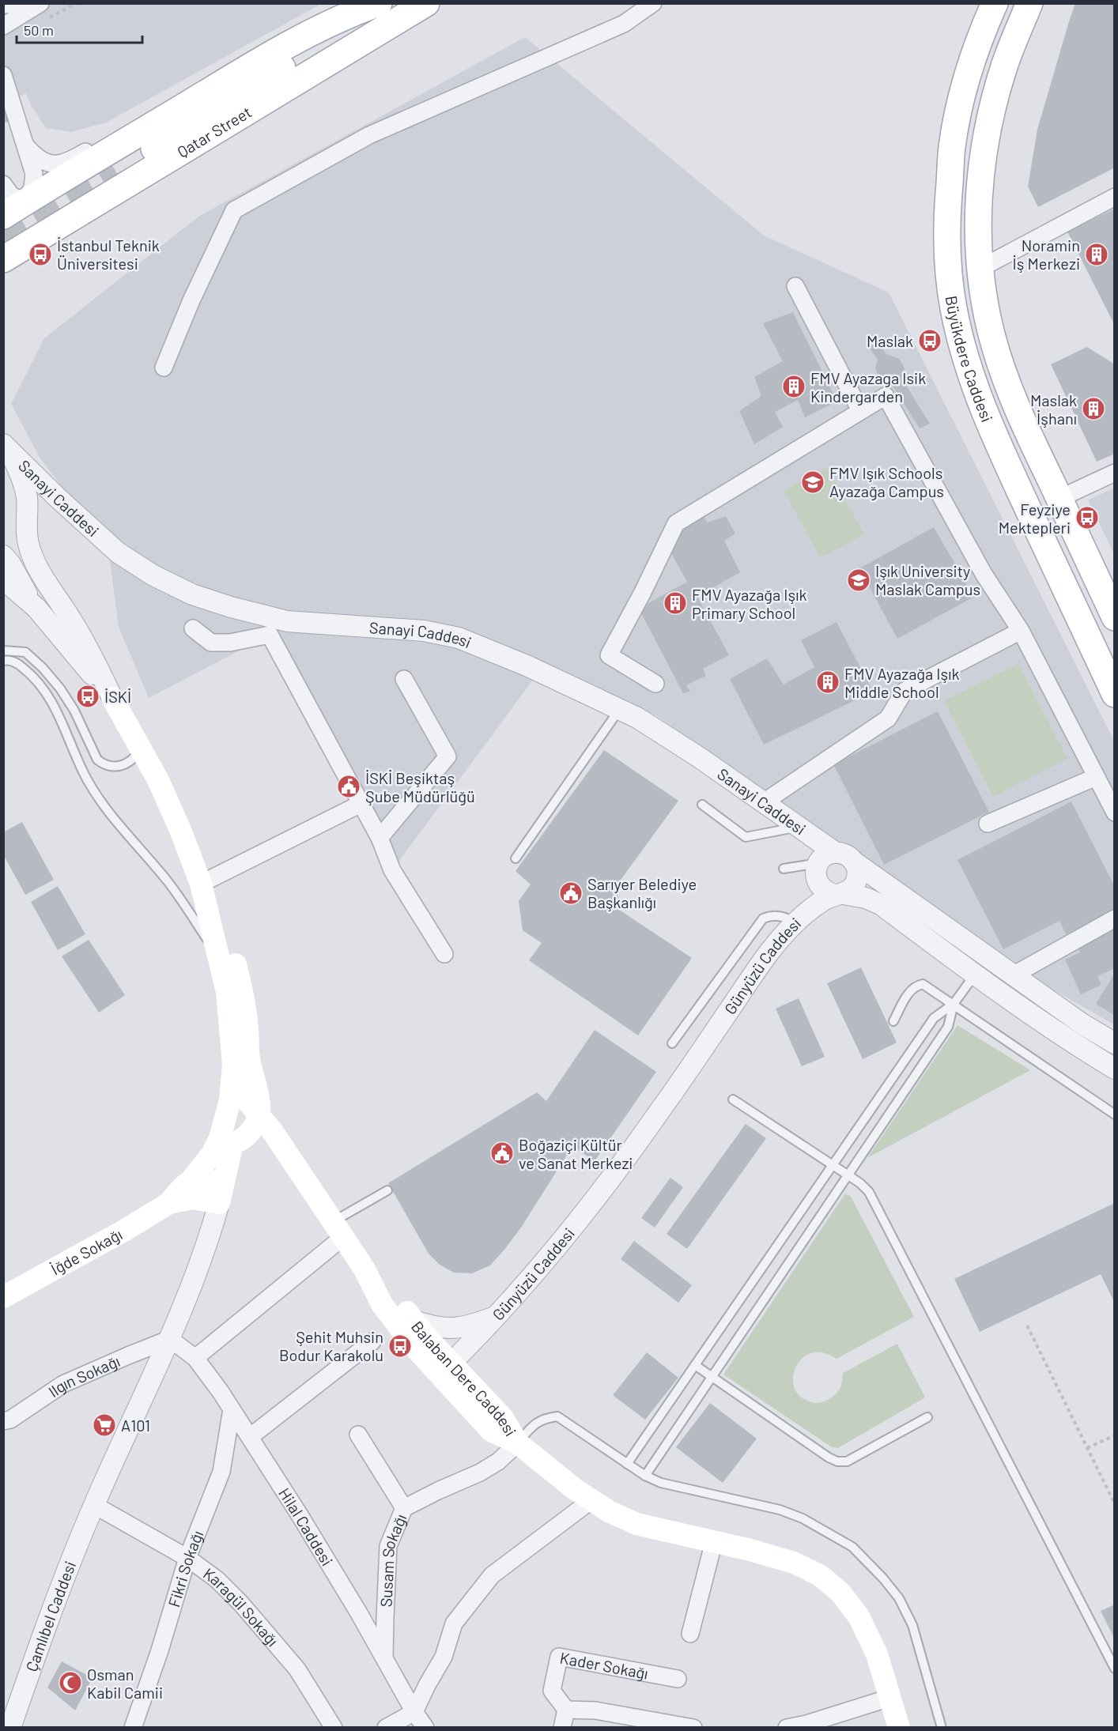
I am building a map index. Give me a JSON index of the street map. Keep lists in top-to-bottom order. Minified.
{"streets":{"main road":["Qatar Street","Büyükdere Caddesi","İğde Sokağı","Balaban Dere Caddesi"],"street":["Sanayi Caddesi","Günyüzü Caddesi","Ilgın Sokağı","Hilal Caddesi","Susam Sokağı","Fikri Sokağı","Karagül Sokağı","Çamlıbel Caddesi","Kader Sokağı"]},"crossings":[["Günyüzü Caddesi","Balaban Dere Caddesi"],["Ilgın Sokağı","Hilal Caddesi"],["Ilgın Sokağı","Çamlıbel Caddesi"],["Balaban Dere Caddesi","Susam Sokağı"],["Hilal Caddesi","Susam Sokağı"],["Hilal Caddesi","Fikri Sokağı"],["Hilal Caddesi","Çamlıbel Caddesi"],["Fikri Sokağı","Karagül Sokağı"],["Karagül Sokağı","Çamlıbel Caddesi"]],"places":{"bus stop":["İstanbul Teknik Üniversitesi","Maslak","Feyziye Mektepleri","İSKİ","Şehit Muhsin Bodur Karakolu"],"building":["Noramin İş Merkezi","FMV Ayazaga Isik Kindergarden","Maslak İşhanı","FMV Ayazağa Işık Primary School","FMV Ayazağa Işık Middle School"],"school or university":["FMV Işık Schools Ayazağa Campus","Işık University Maslak Campus"],"public building":["İSKİ Beşiktaş Şube Müdürlüğü","Sarıyer Belediye Başkanlığı","Boğaziçi Kültür ve Sanat Merkezi"],"supermarket":["A101"],"mosque":["Osman Kabil Camii"]},"scale_bar":"50 m"}
